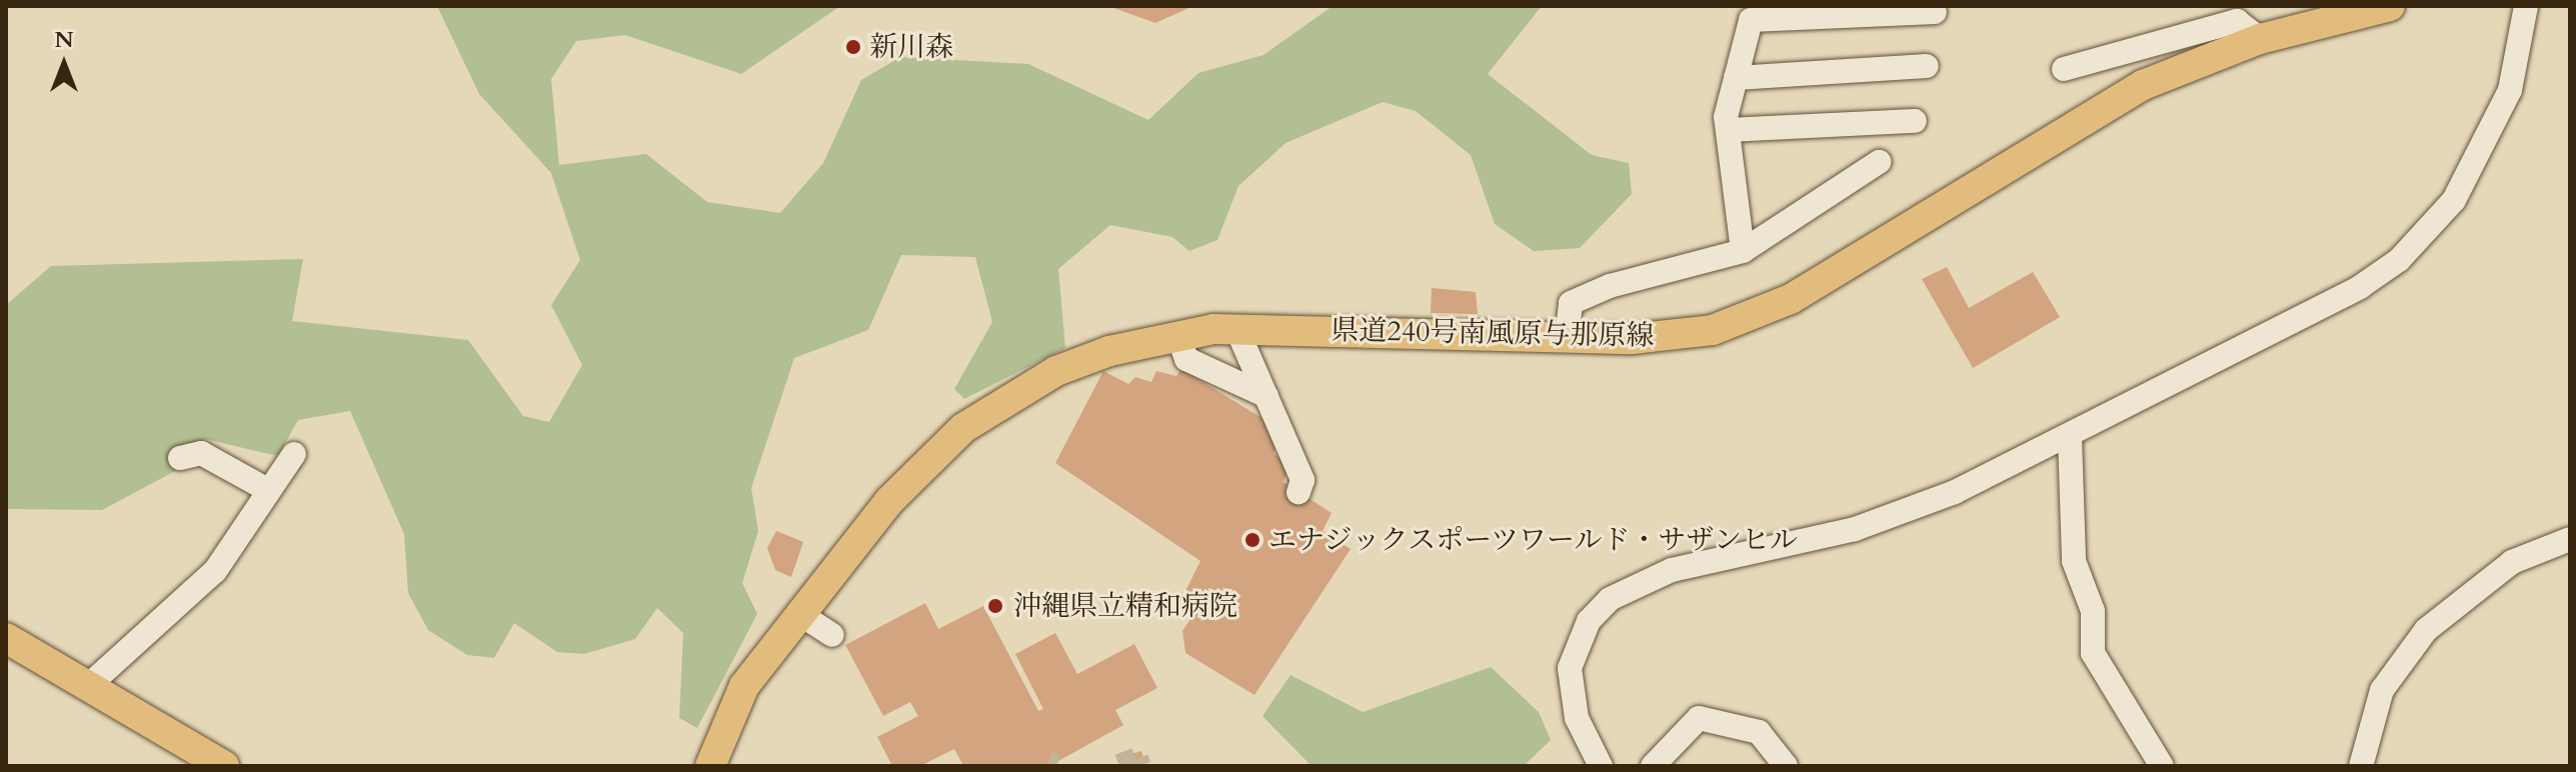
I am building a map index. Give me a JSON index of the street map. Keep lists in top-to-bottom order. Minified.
{"streets":{"main road":["県道240号南風原与那原線"]},"places":["新川森","エナジックスポーツワールド・サザンヒル","沖縄県立精和病院"],"north":"top"}
